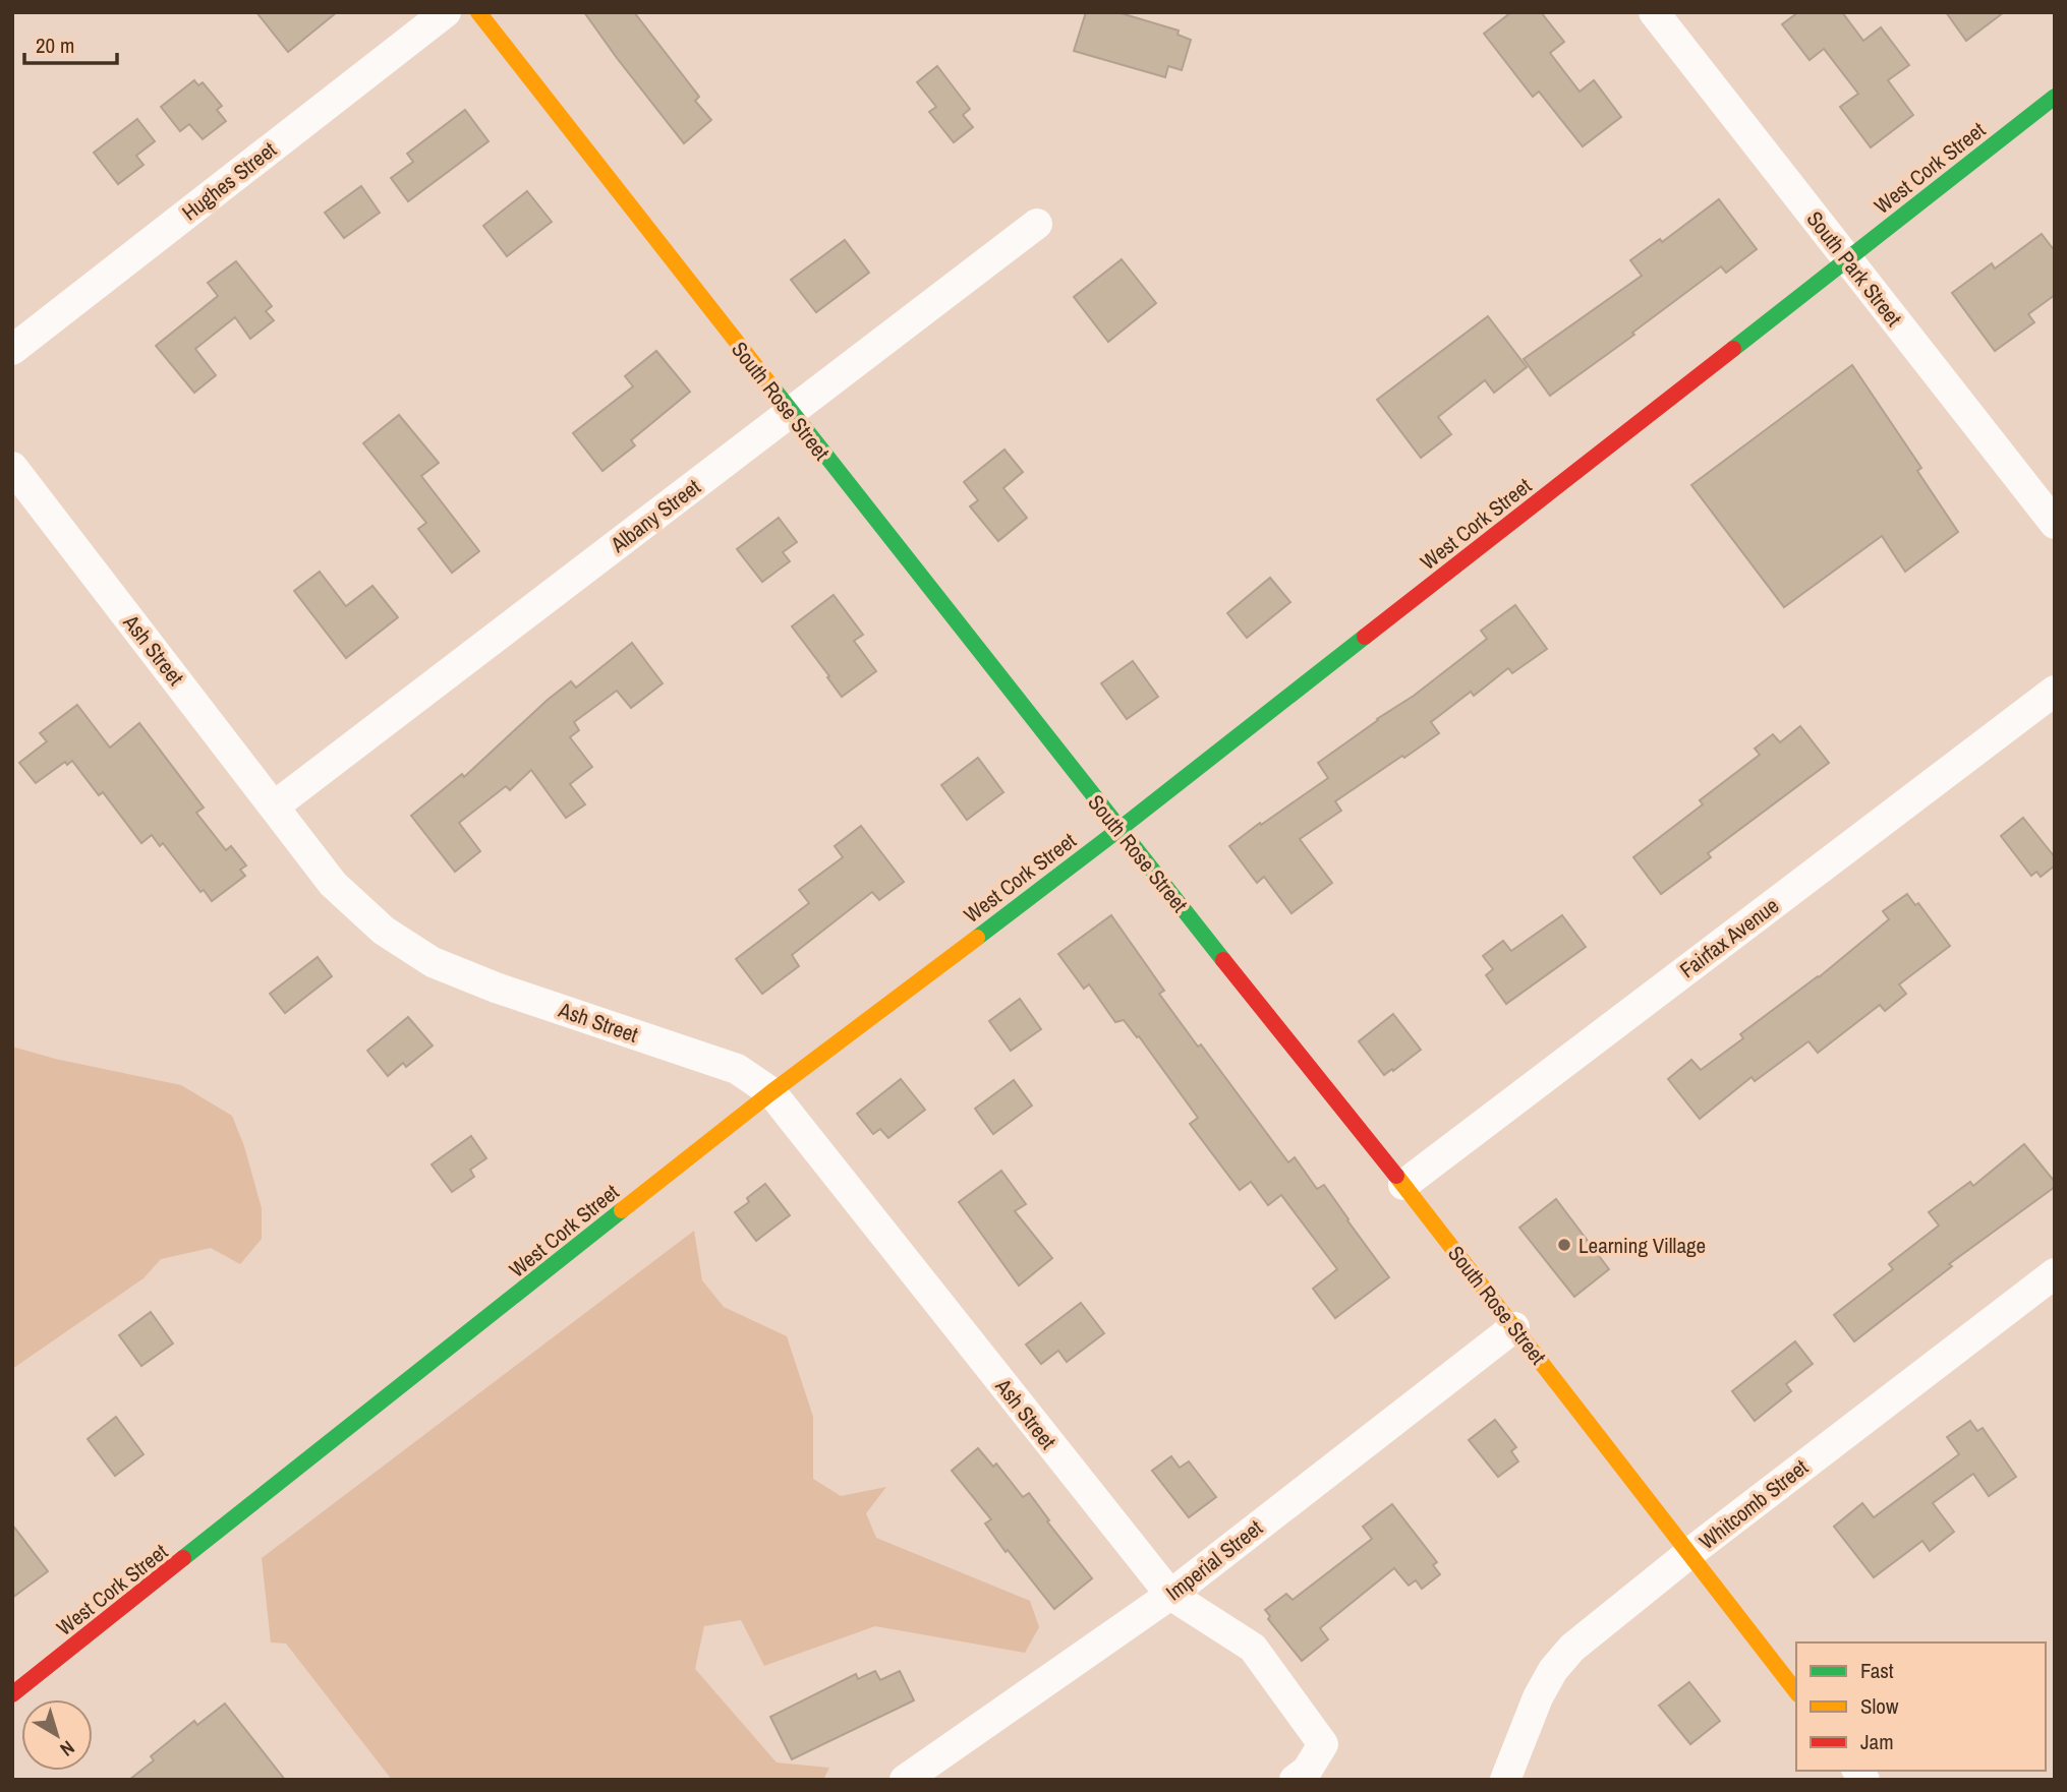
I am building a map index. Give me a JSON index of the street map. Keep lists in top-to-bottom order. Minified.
{"streets":{"street":["West Cork Street","Hughes Street","South Park Street","South Rose Street","Albany Street","Ash Street","Fairfax Avenue","Whitcomb Street","Imperial Street"]},"crossings":[["West Cork Street","South Park Street"],["West Cork Street","South Rose Street"],["West Cork Street","Ash Street"],["South Rose Street","Albany Street"],["South Rose Street","Fairfax Avenue"],["South Rose Street","Whitcomb Street"],["South Rose Street","Imperial Street"],["Albany Street","Ash Street"],["Ash Street","Imperial Street"]],"places":["Learning Village"],"legend":["Fast","Slow","Jam"],"scale_bar":"20 m","north":"bottom right"}
